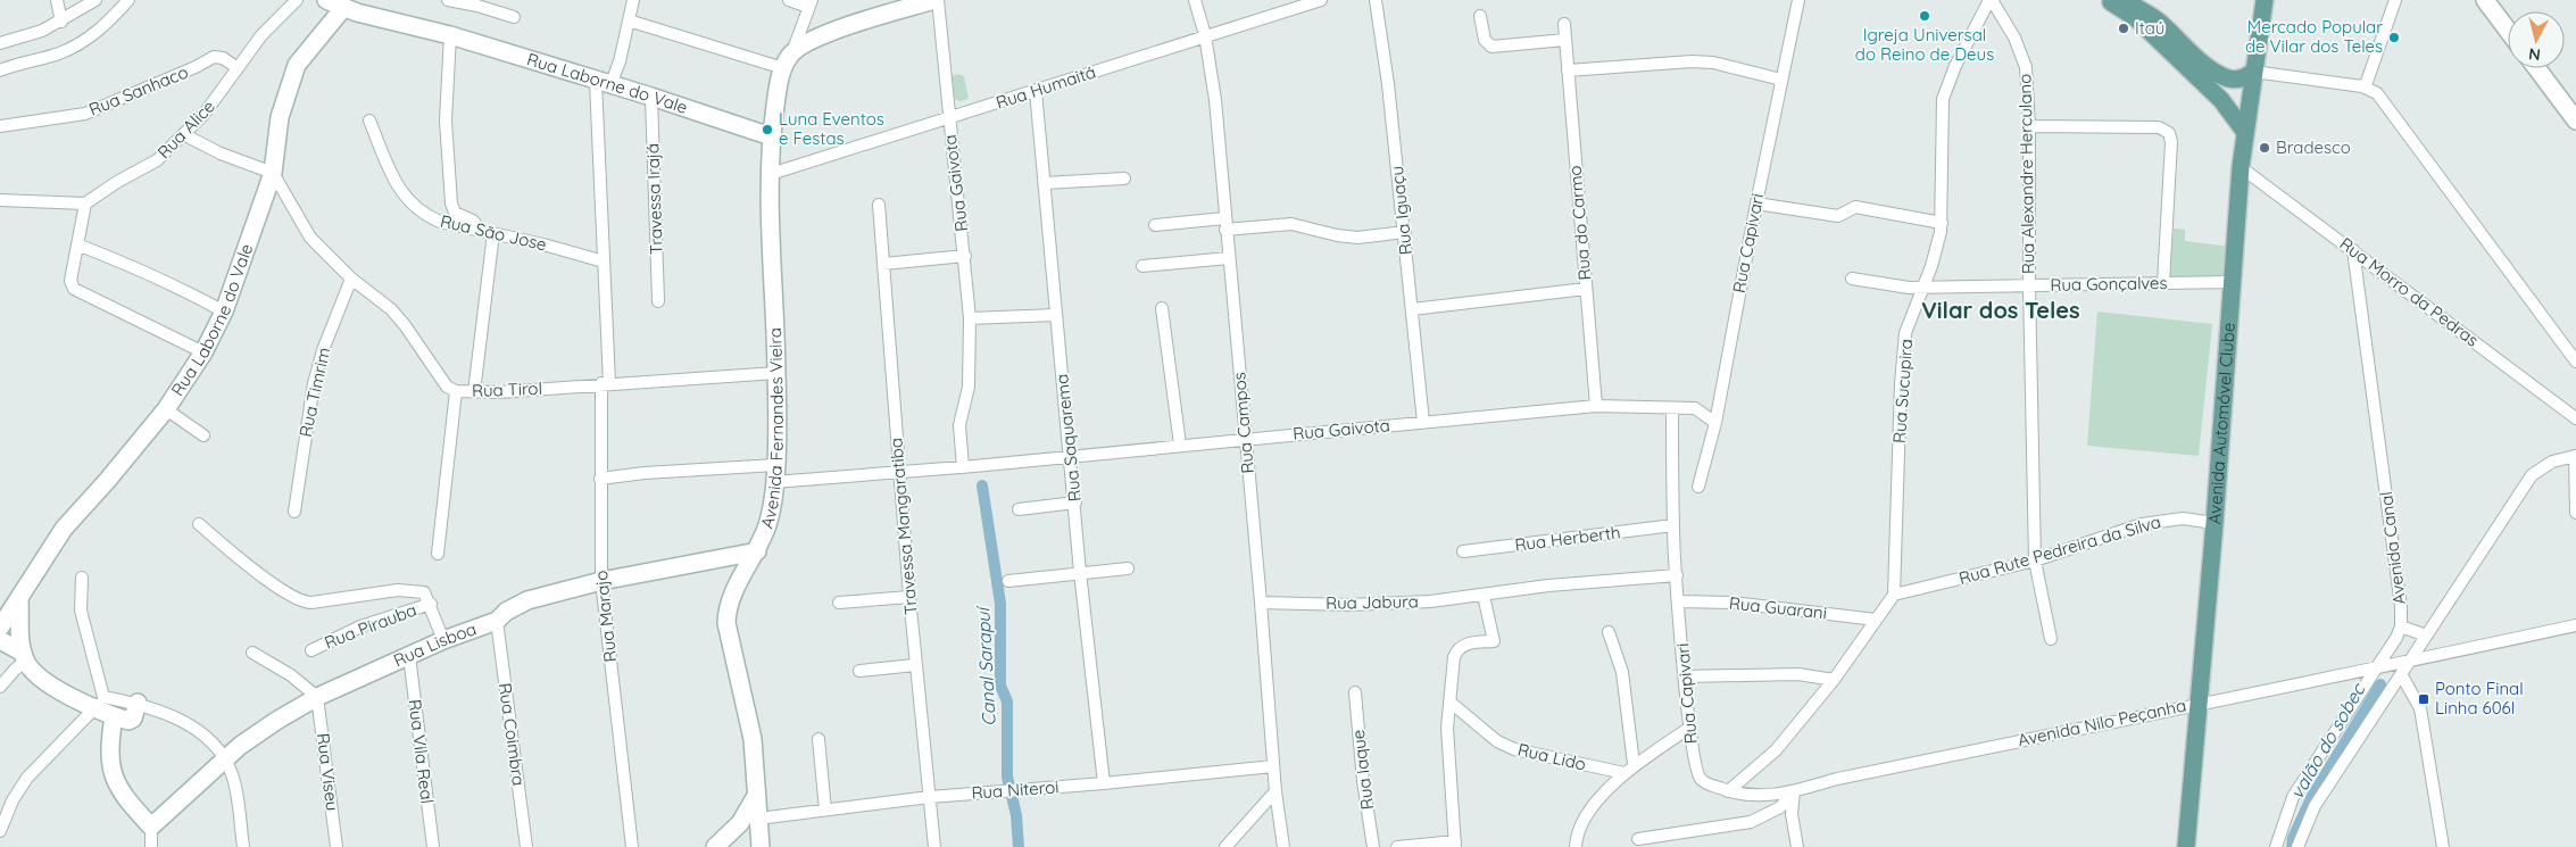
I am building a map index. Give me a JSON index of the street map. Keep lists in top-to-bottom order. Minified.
{"streets":{"main road":["Rua Laborne do Vale","Avenida Automóvel Clube","Avenida Fernandes Vieira","Rua Lisboa"],"street":["Rua Humaitá","Rua Sanhaco","Rua Alice","Rua Alexandre Herculano","Rua Gaivota","Travessa Irajá","Rua Iguaçu","Rua do Carmo","Rua Sāo Jose","Rua Capivari","Rua Gonçalves","Rua Morro da Pedras","Rua Tirol","Rua Sucupira","Rua Timrim","Rua Campos","Rua Saquarema","Travessa Mangaratiba","Rua Herberth","Avenida Canal","Rua Rute Pedreira da Silva","Rua Jabura","Rua Guarani","Rua Marajo","Rua Pirauba","Avenida Nilo Peçanha","Rua Coimbra","Rua Vila Real","Rua Lido","Rua Iaque","Rua Viseu","Rua Niteroi"]},"crossings":[["Rua Laborne do Vale","Travessa Irajá"],["Rua Laborne do Vale","Rua Tirol"],["Rua Laborne do Vale","Avenida Fernandes Vieira"],["Rua Laborne do Vale","Rua Marajo"],["Rua Humaitá","Rua Gaivota"],["Rua Humaitá","Rua Campos"],["Rua Humaitá","Avenida Fernandes Vieira"],["Rua Humaitá","Rua Saquarema"],["Rua Sanhaco","Rua Alice"],["Rua Alexandre Herculano","Rua Gonçalves"],["Rua Alexandre Herculano","Rua Sucupira"],["Rua Alexandre Herculano","Rua Rute Pedreira da Silva"],["Rua Gaivota","Rua Iguaçu"],["Rua Gaivota","Rua do Carmo"],["Rua Gaivota","Rua Capivari"],["Rua Gaivota","Rua Campos"],["Rua Gaivota","Avenida Fernandes Vieira"],["Rua Gaivota","Rua Saquarema"],["Rua Gaivota","Travessa Mangaratiba"],["Rua Gaivota","Rua Marajo"],["Rua Sāo Jose","Rua Marajo"],["Rua Capivari","Rua Herberth"],["Rua Capivari","Rua Jabura"],["Rua Capivari","Rua Guarani"],["Rua Capivari","Avenida Nilo Peçanha"],["Rua Gonçalves","Rua Sucupira"],["Rua Gonçalves","Avenida Automóvel Clube"],["Rua Morro da Pedras","Avenida Automóvel Clube"],["Rua Morro da Pedras","Avenida Canal"],["Rua Tirol","Rua Timrim"],["Rua Tirol","Avenida Fernandes Vieira"],["Rua Tirol","Rua Marajo"],["Rua Sucupira","Rua Rute Pedreira da Silva"],["Rua Campos","Rua Jabura"],["Rua Campos","Rua Niteroi"],["Avenida Automóvel Clube","Rua Rute Pedreira da Silva"],["Avenida Automóvel Clube","Avenida Nilo Peçanha"],["Avenida Fernandes Vieira","Rua Lisboa"],["Avenida Fernandes Vieira","Rua Niteroi"],["Rua Saquarema","Rua Niteroi"],["Travessa Mangaratiba","Rua Niteroi"],["Avenida Canal","Avenida Nilo Peçanha"],["Rua Marajo","Rua Lisboa"],["Rua Lisboa","Rua Coimbra"],["Rua Lisboa","Rua Vila Real"],["Rua Lisboa","Rua Viseu"]],"districts":["Vilar dos Teles"],"water":["Canal Sarapuí","valão do sobec"],"places":{"other":["Igreja Universal do Reino de Deus","Itaú","Mercado Popular de Vilar dos Teles","Luna Eventos e Festas","Bradesco"],"transit":["Ponto Final Linha 606I"]},"north":"bottom"}
